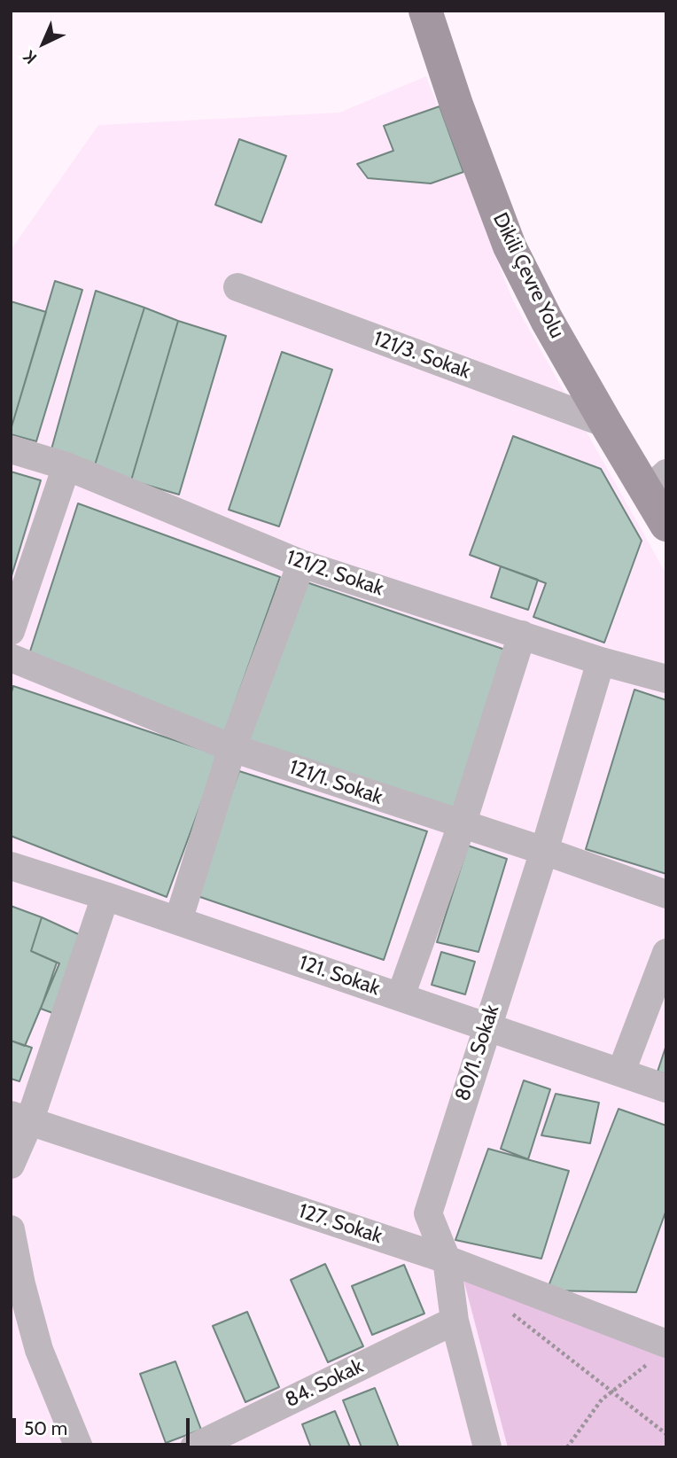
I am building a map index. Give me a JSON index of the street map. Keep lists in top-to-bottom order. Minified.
{"streets":{"main road":["Dikili Çevre Yolu"],"street":["121/3. Sokak","121/2. Sokak","121/1. Sokak","121. Sokak","80/1. Sokak","127. Sokak","84. Sokak"]},"crossings":[["Dikili Çevre Yolu","121/3. Sokak"],["121/2. Sokak","80/1. Sokak"],["121/1. Sokak","80/1. Sokak"],["121. Sokak","80/1. Sokak"],["80/1. Sokak","127. Sokak"],["80/1. Sokak","84. Sokak"]],"scale_bar":"50 m","north":"bottom left"}
